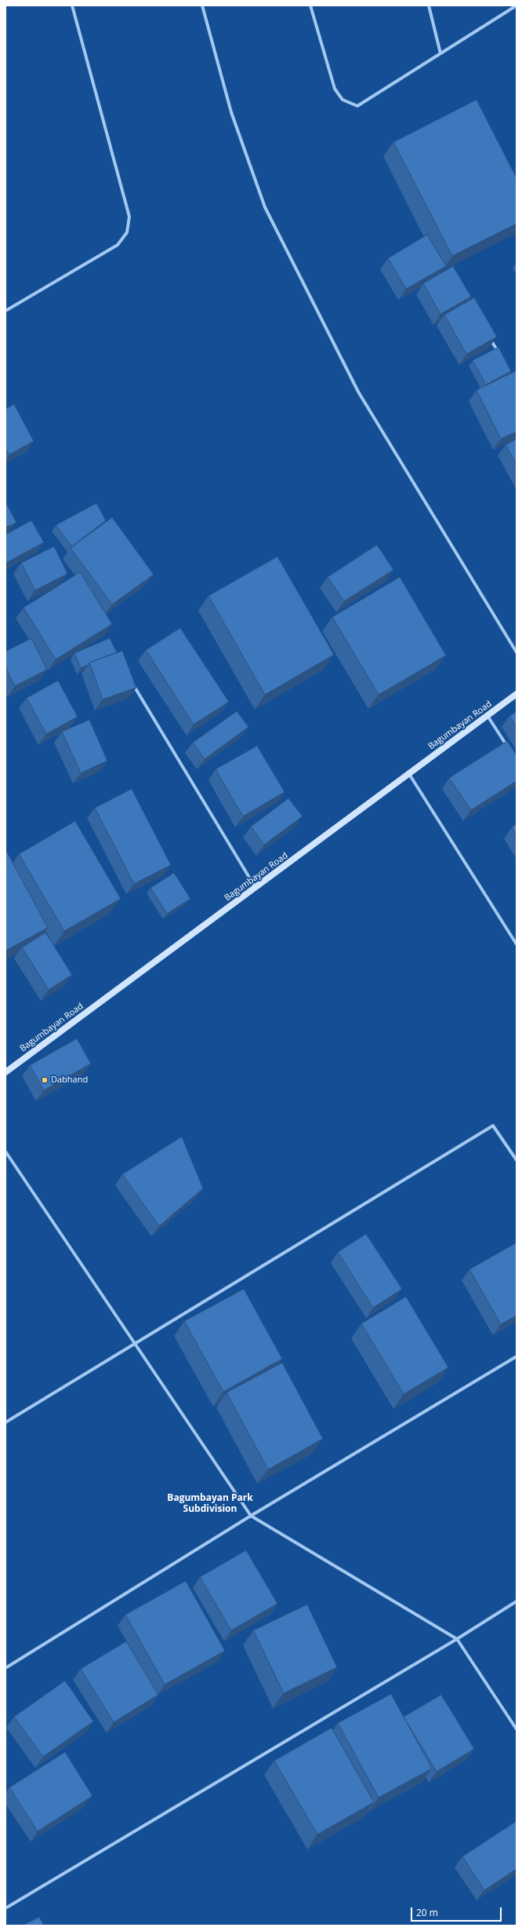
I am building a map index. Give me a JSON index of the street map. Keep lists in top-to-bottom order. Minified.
{"streets":{"street":["Bagumbayan Road"]},"districts":["Bagumbayan Park Subdivision"],"places":["Dabhand"],"scale_bar":"20 m"}
